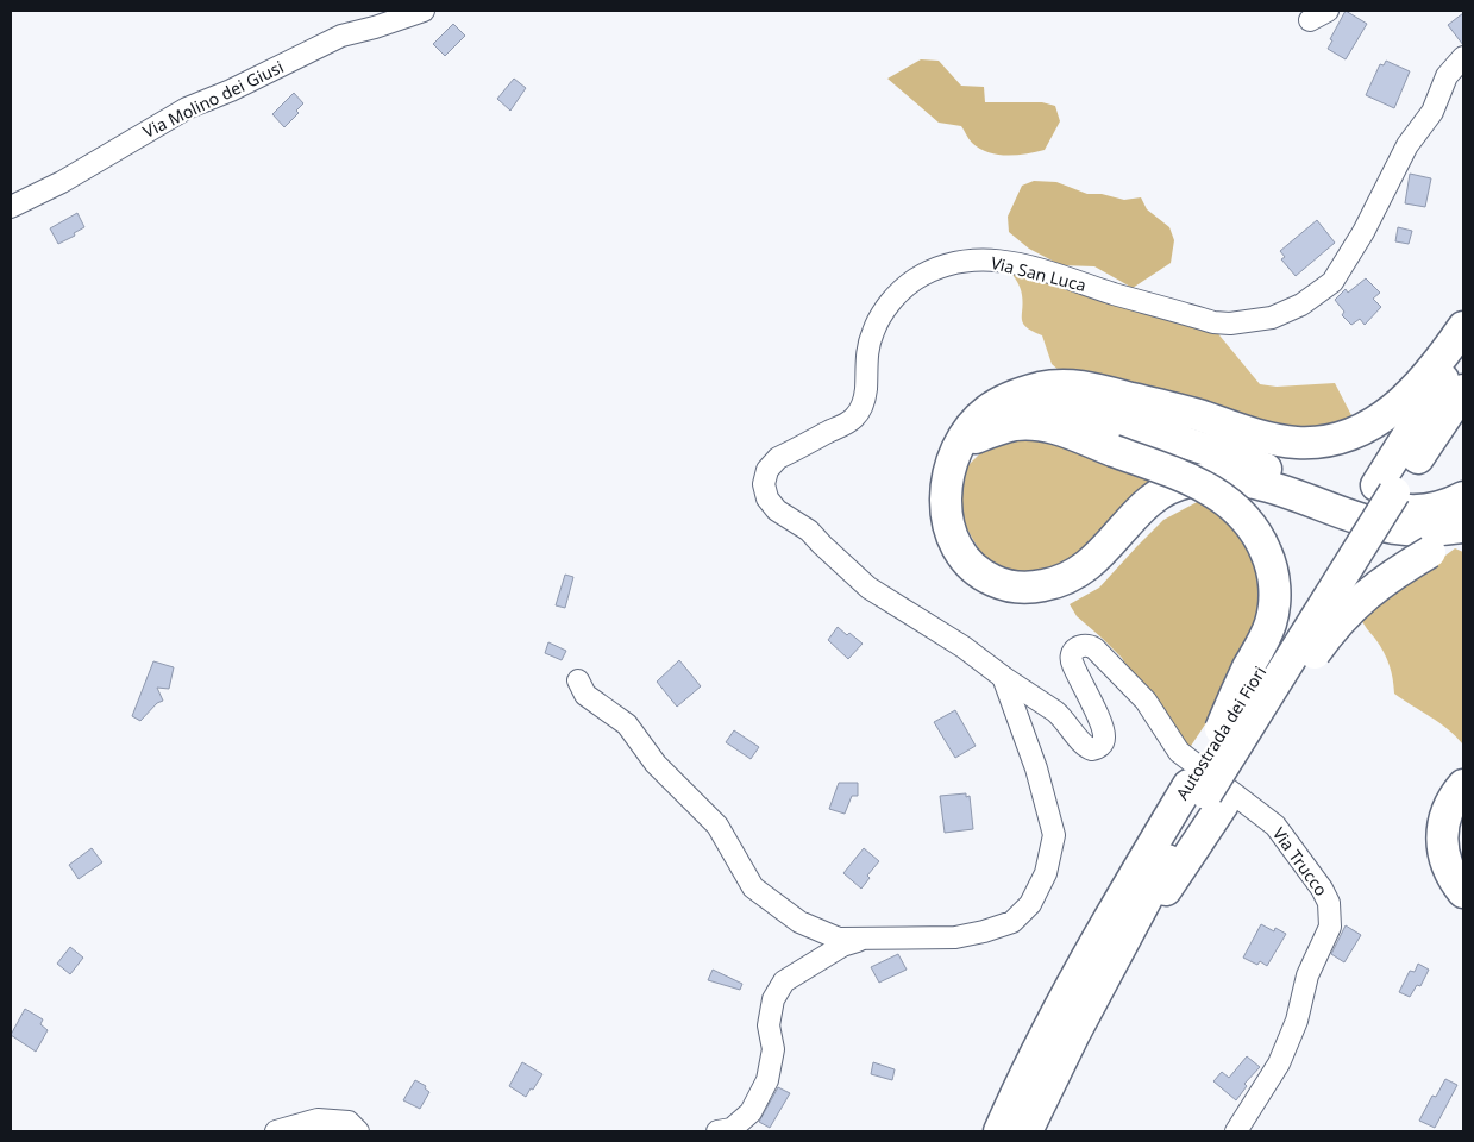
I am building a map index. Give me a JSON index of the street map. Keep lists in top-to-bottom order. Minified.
{"streets":{"highway":["Autostrada dei Fiori"],"street":["Via Molino dei Giusi","Via San Luca","Via Trucco"]},"crossings":[["Via San Luca","Via Trucco"]]}
